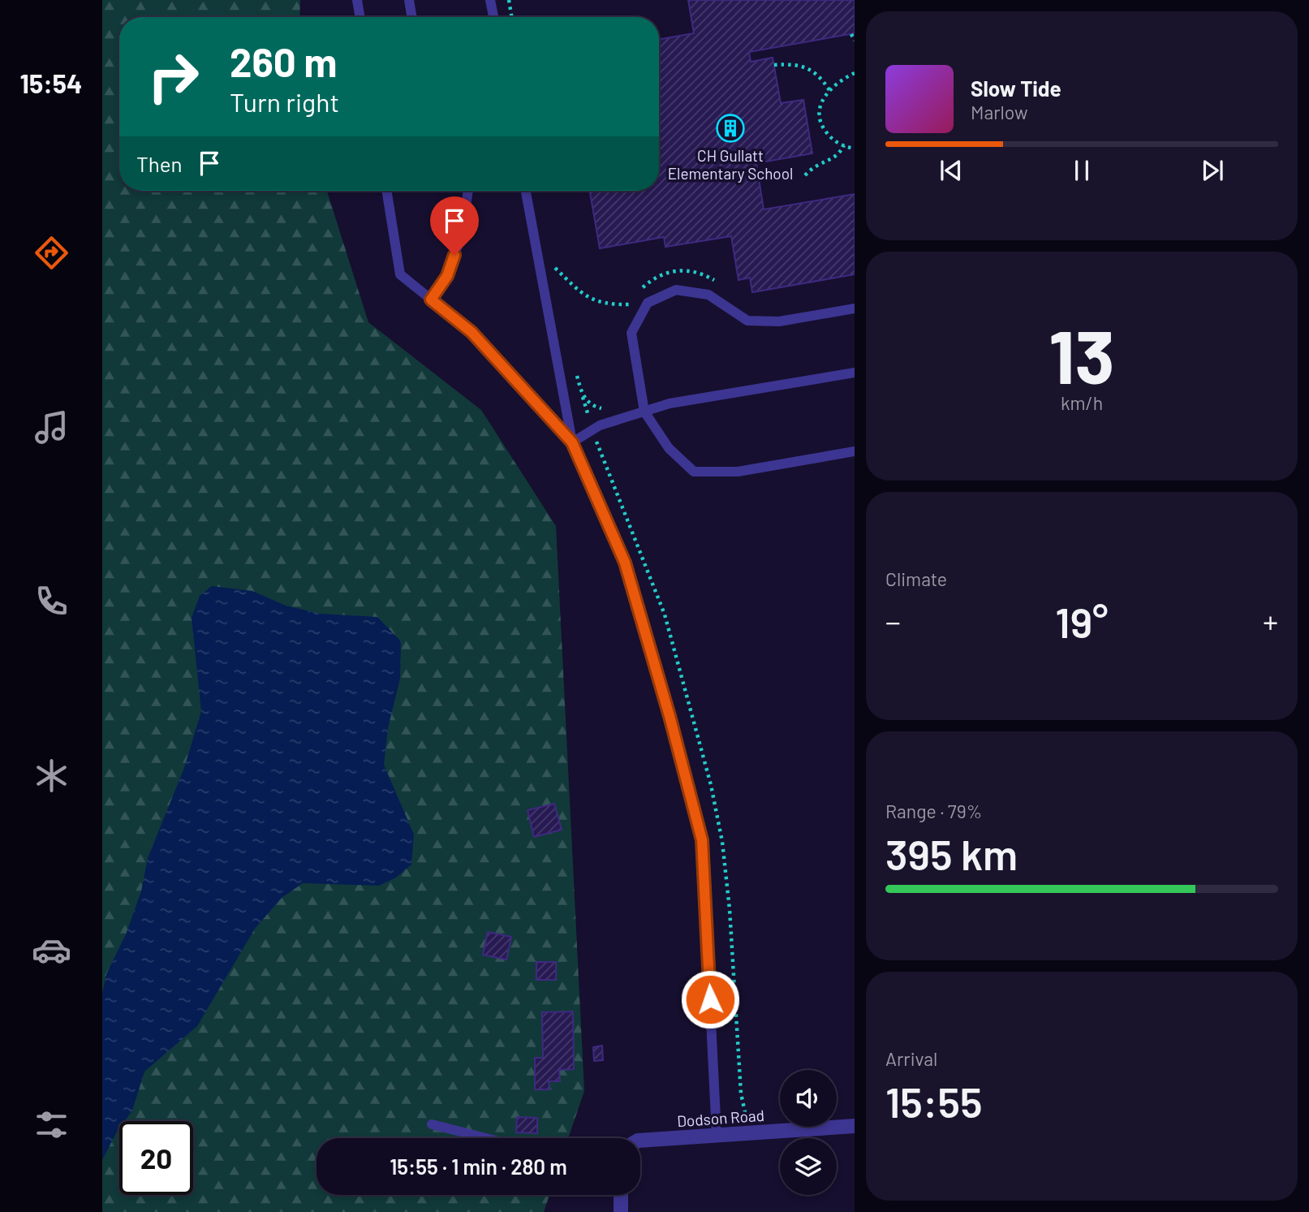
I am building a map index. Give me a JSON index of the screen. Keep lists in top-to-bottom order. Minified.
{"streets":{"street":["Dodson Road"]},"places":{"building":["CH Gullatt Elementary School"]},"page":{"tabs":"15:54","turn":["260 m","Turn right"],"song":["Slow Tide","Marlow"],"then":"Then","tile":[["13","km/h"],"Climate",["Range · 79%","395 km"],["Arrival","15:55"]],"heat":["−","19°","+"],"limit":"20","trip":"15:55 · 1 min · 280 m"}}
